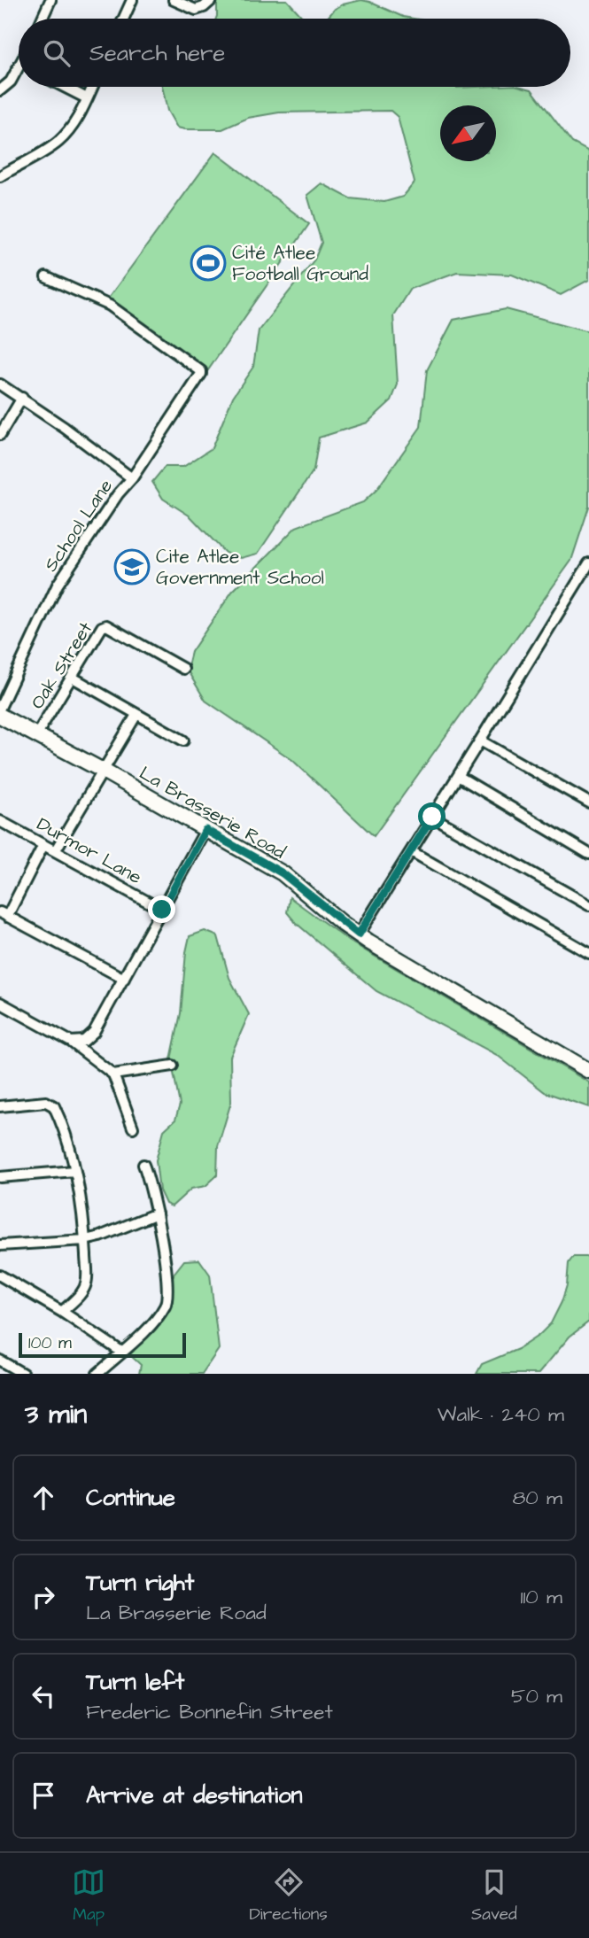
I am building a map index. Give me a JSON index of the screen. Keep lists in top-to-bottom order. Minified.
{"streets":{"main road":["La Brasserie Road"],"street":["School Lane","Oak Street","Durmor Lane"]},"crossings":[["Oak Street","La Brasserie Road"]],"places":{"sports":["Cité Atlee Football Ground"],"school or university":["Cite Atlee Government School"]},"scale_bar":"100 m","north":"bottom left","page":{"search":"Search here","scale":"100 m","heading":["3 min","Walk · 240 m"],"list":[["Continue","80 m"],["Turn right","La Brasserie Road","110 m"],["Turn left","Frederic Bonnefin Street","50 m"],"Arrive at destination"],"nav":["Map","Directions","Saved"]}}
